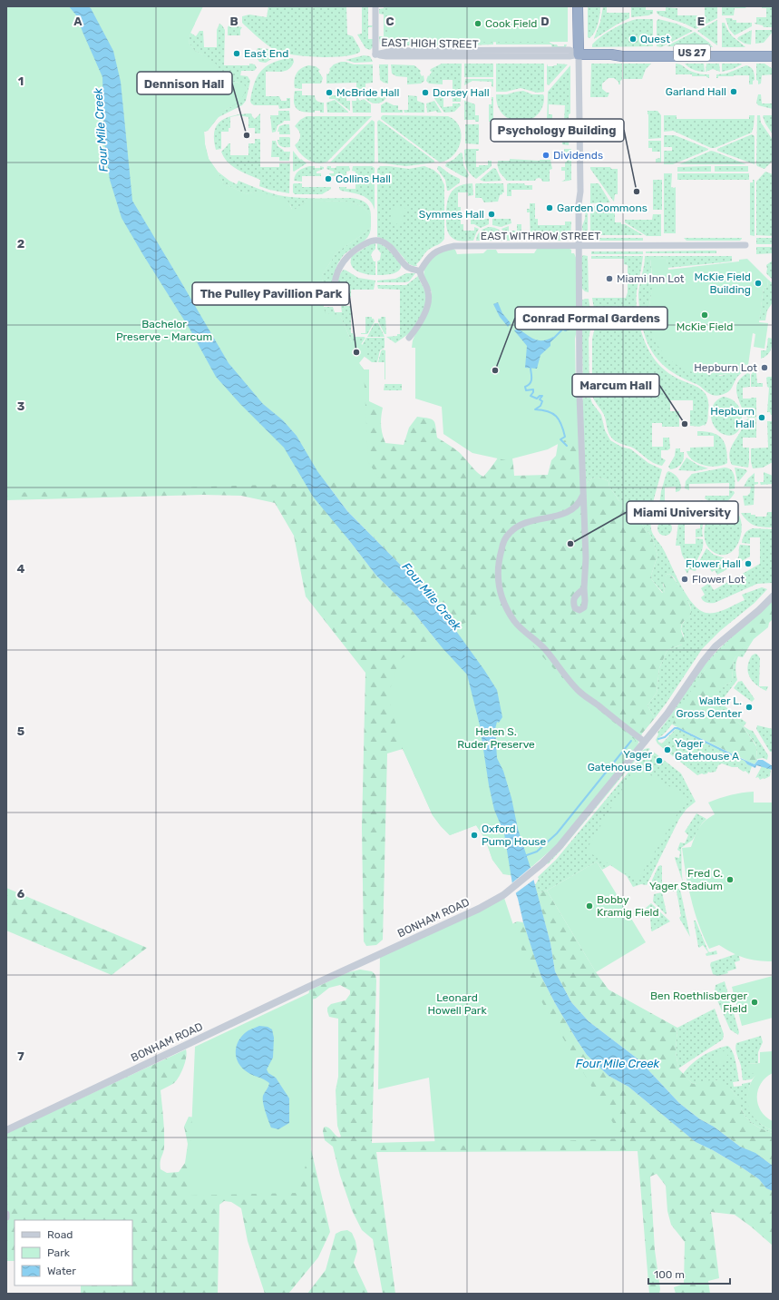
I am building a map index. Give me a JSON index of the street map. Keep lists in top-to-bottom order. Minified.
{"streets":{"highway":["EAST HIGH STREET","US 27"],"street":["EAST WITHROW STREET","BONHAM ROAD"]},"water":["Four Mile Creek"],"parks":["Bachelor Preserve - Marcum","Helen S. Ruder Preserve","Leonard Howell Park"],"places":["Cook Field","Quest","East End","Garland Hall","McBride Hall","Dorsey Hall","Dennison Hall","Dividends","Collins Hall","Psychology Building","Garden Commons","Symmes Hall","Miami Inn Lot","McKie Field Building","McKie Field","The Pulley Pavillion Park","Hepburn Lot","Conrad Formal Gardens","Hepburn Hall","Marcum Hall","Miami University","Flower Hall","Flower Lot","Walter L. Gross Center","Yager Gatehouse A","Yager Gatehouse B","Oxford Pump House","Fred C. Yager Stadium","Bobby Kramig Field","Ben Roethlisberger Field"],"legend":["Road","Park","Water"],"scale_bar":"100 m","grid":{"columns":["A","B","C","D","E"],"rows":["1","2","3","4","5","6","7"]}}
